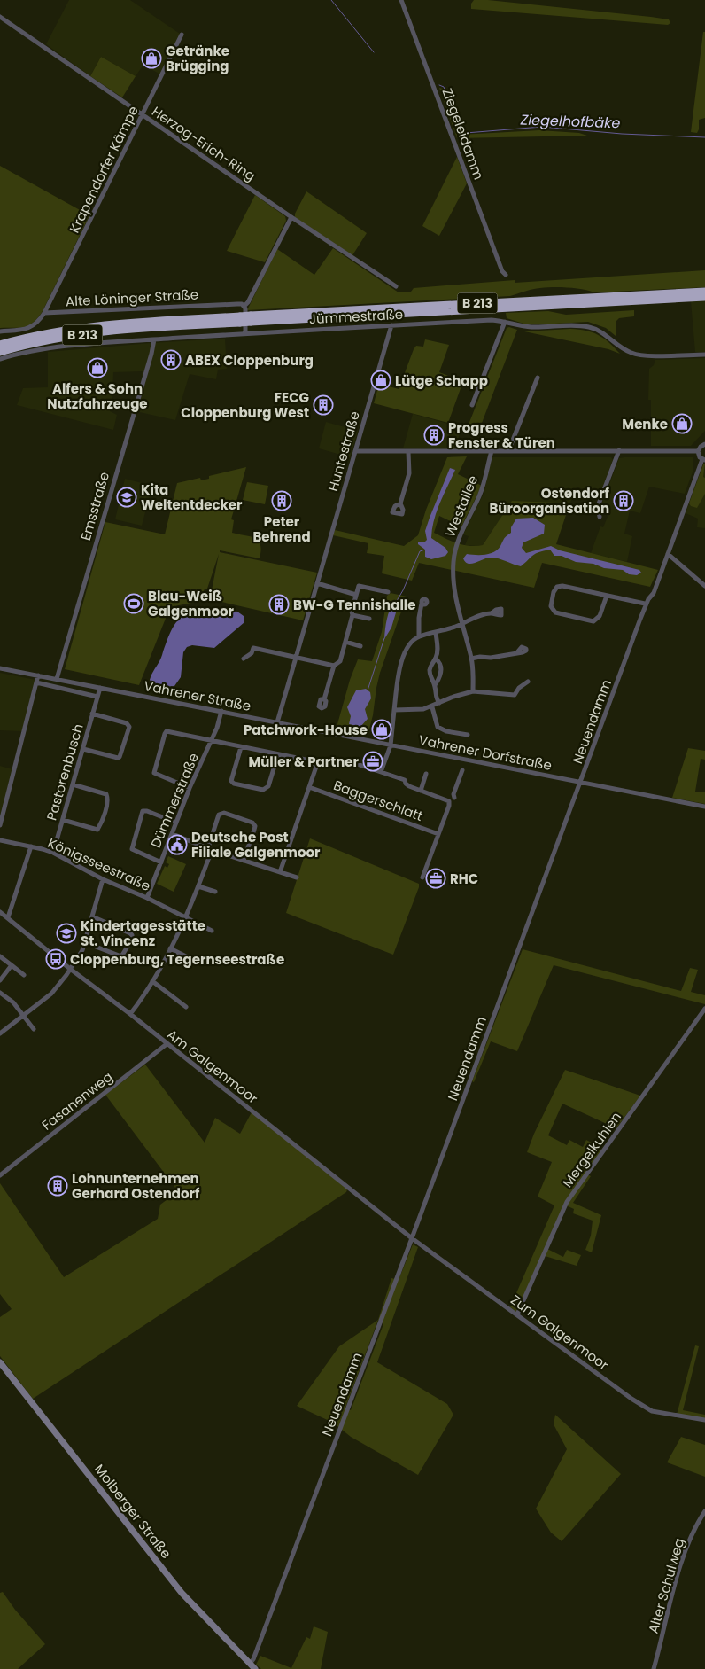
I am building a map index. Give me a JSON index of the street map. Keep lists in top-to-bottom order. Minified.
{"streets":{"highway":["B 213"],"main road":["Molberger Straße"],"street":["Ziegeleidamm","Herzog-Erich-Ring","Krapendorfer Kämpe","Alte Löninger Straße","Jümmestraße","Huntestraße","Emsstraße","Westallee","Vahrener Straße","Neuendamm","Vahrener Dorfstraße","Pastorenbusch","Dümmerstraße","Baggerschlatt","Königsseestraße","Am Galgenmoor","Fasanenweg","Mergelkuhlen","Zum Galgenmoor","Alter Schulweg"]},"crossings":[["Herzog-Erich-Ring","Krapendorfer Kämpe"],["Krapendorfer Kämpe","Alte Löninger Straße"],["Jümmestraße","Huntestraße"],["Jümmestraße","Emsstraße"],["Huntestraße","Vahrener Straße"],["Emsstraße","Vahrener Straße"],["Vahrener Straße","Vahrener Dorfstraße"],["Vahrener Straße","Pastorenbusch"],["Vahrener Straße","Dümmerstraße"],["Neuendamm","Vahrener Dorfstraße"],["Neuendamm","Am Galgenmoor"],["Neuendamm","Zum Galgenmoor"],["Neuendamm","Molberger Straße"],["Pastorenbusch","Königsseestraße"],["Dümmerstraße","Königsseestraße"],["Am Galgenmoor","Fasanenweg"],["Am Galgenmoor","Zum Galgenmoor"],["Mergelkuhlen","Zum Galgenmoor"]],"water":["Ziegelhofbäke"],"places":{"shop":["Getränke Brügging","Alfers & Sohn Nutzfahrzeuge","Lütge Schapp","Menke","Patchwork-House"],"building":["ABEX Cloppenburg","FECG Cloppenburg West","Progress Fenster & Türen","Peter Behrend","Ostendorf Büroorganisation","BW-G Tennishalle","Lohnunternehmen Gerhard Ostendorf"],"school or university":["Kita Weltentdecker","Kindertagesstätte St. Vincenz"],"sports":["Blau-Weiß Galgenmoor"],"office":["Müller & Partner","RHC"],"public building":["Deutsche Post Filiale Galgenmoor"],"bus stop":["Cloppenburg, Tegernseestraße"]}}
